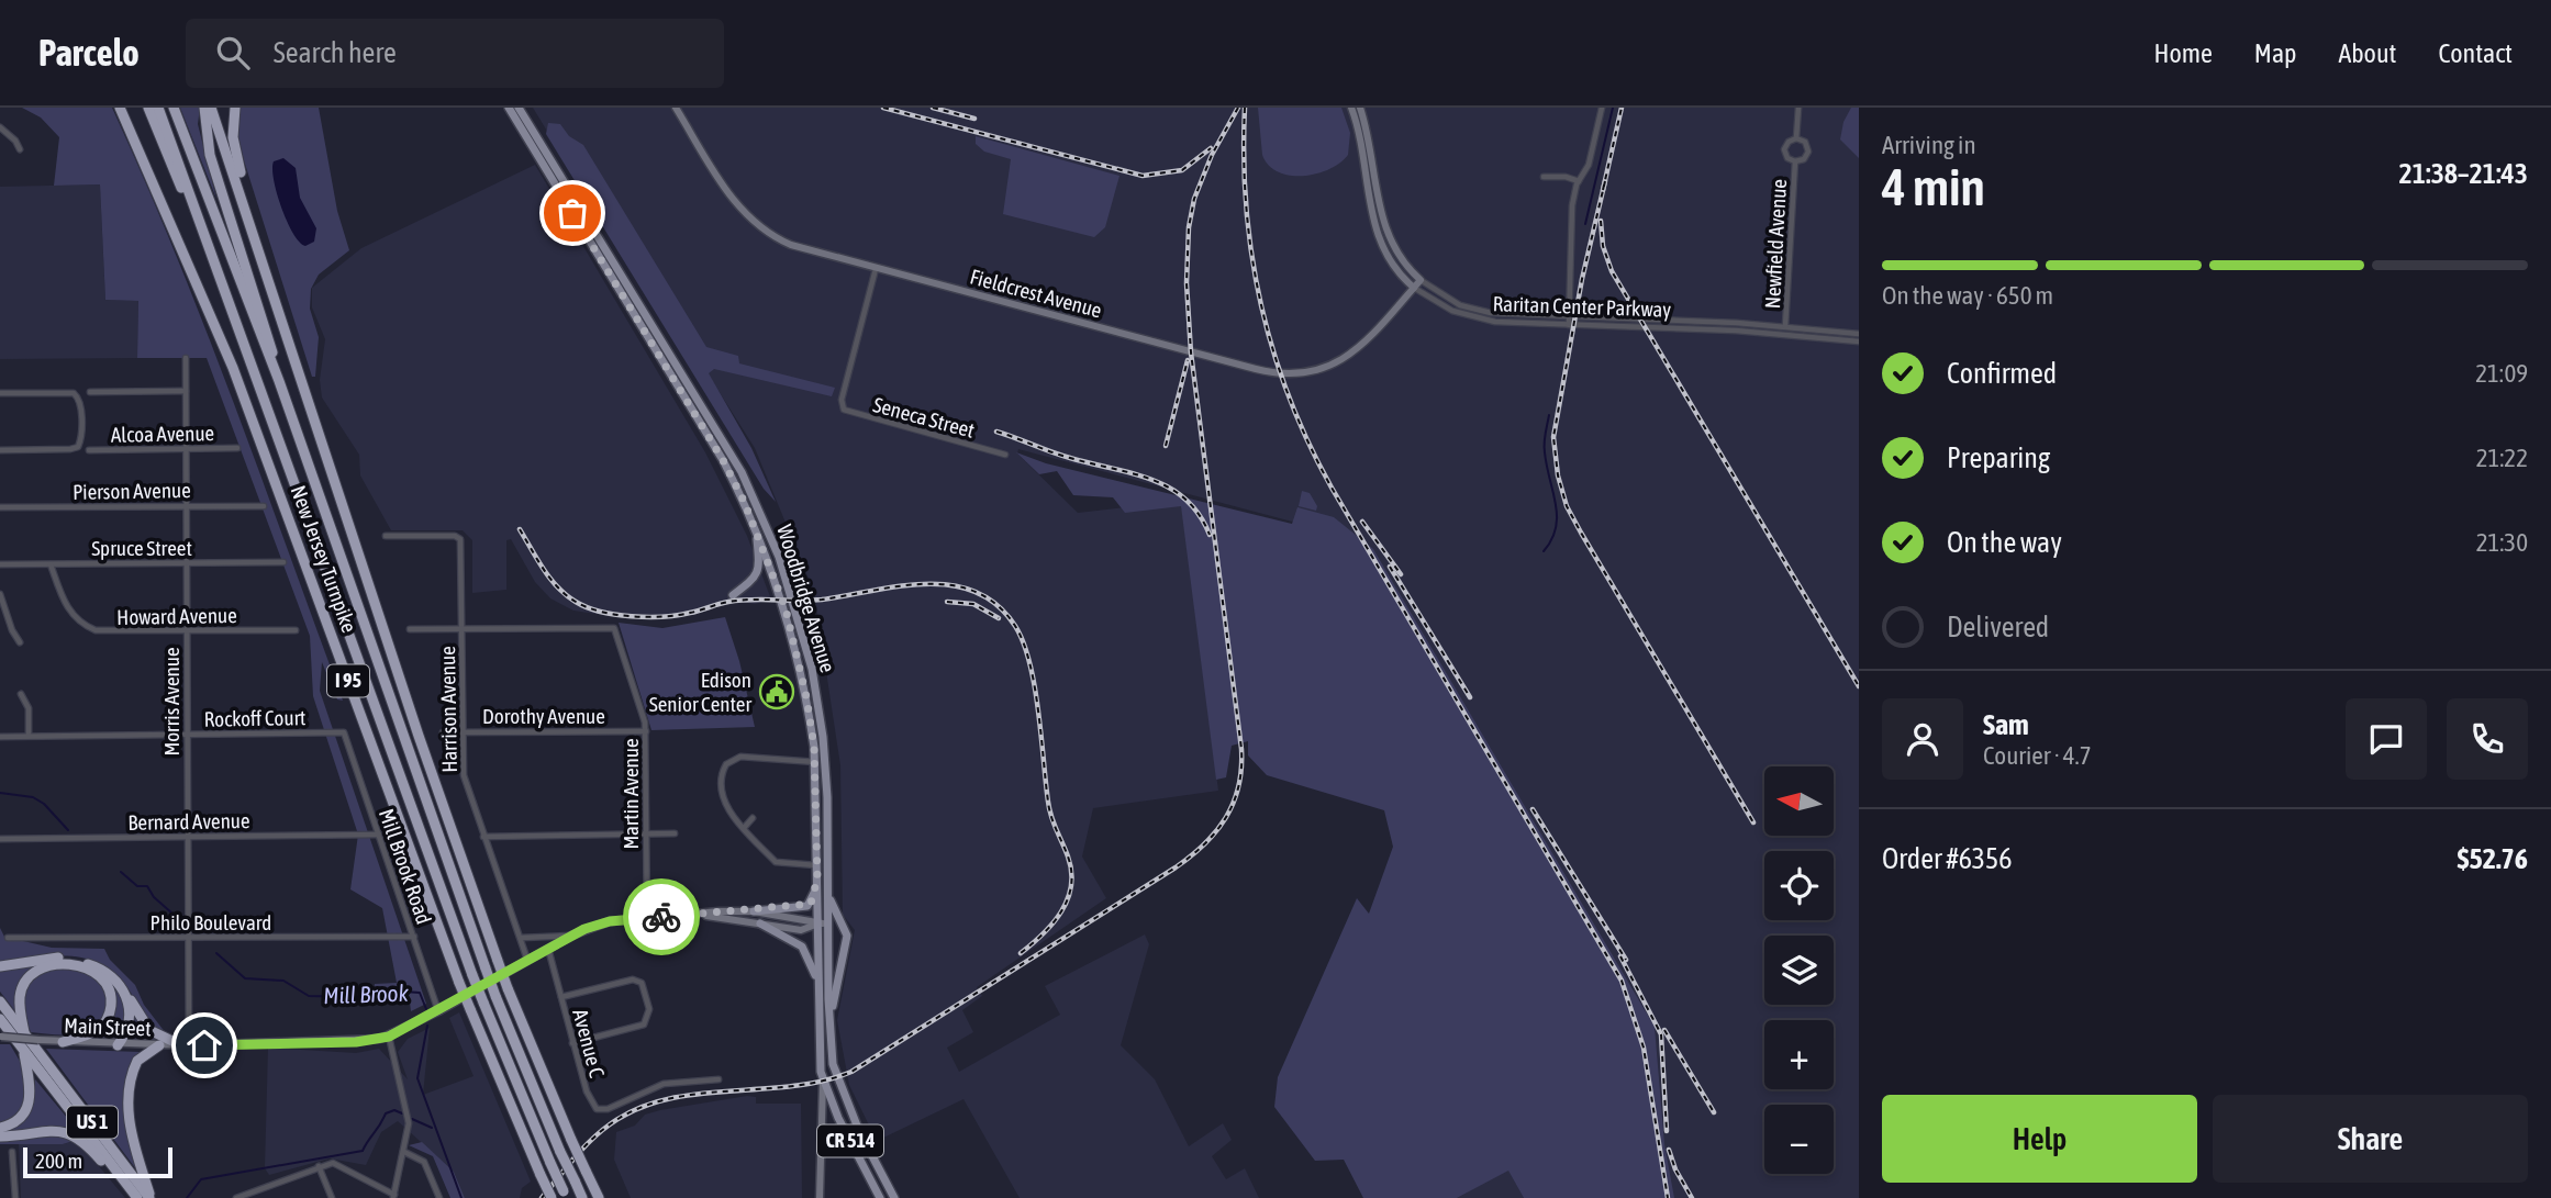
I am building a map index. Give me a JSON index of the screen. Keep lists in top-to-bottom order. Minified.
{"streets":{"highway":["New Jersey Turnpike","I 95","US 1"],"main road":["Woodbridge Avenue","CR 514"],"street":["Newfield Avenue","Fieldcrest Avenue","Raritan Center Parkway","Seneca Street","Alcoa Avenue","Pierson Avenue","Spruce Street","Howard Avenue","Morris Avenue","Harrison Avenue","Dorothy Avenue","Rockoff Court","Martin Avenue","Bernard Avenue","Mill Brook Road","Philo Boulevard","Main Street","Avenue C"]},"crossings":[["Newfield Avenue","Raritan Center Parkway"],["Fieldcrest Avenue","Raritan Center Parkway"],["Fieldcrest Avenue","Seneca Street"],["Alcoa Avenue","Morris Avenue"],["Pierson Avenue","Morris Avenue"],["Spruce Street","Howard Avenue"],["Spruce Street","Morris Avenue"],["Woodbridge Avenue","Main Street"],["Howard Avenue","Morris Avenue"],["Morris Avenue","Rockoff Court"],["Morris Avenue","Bernard Avenue"],["Morris Avenue","Philo Boulevard"],["Morris Avenue","Main Street"],["Harrison Avenue","Dorothy Avenue"],["Harrison Avenue","Martin Avenue"],["Harrison Avenue","Main Street"],["Dorothy Avenue","Martin Avenue"],["Rockoff Court","Mill Brook Road"],["Martin Avenue","Main Street"],["Bernard Avenue","Mill Brook Road"],["Mill Brook Road","Philo Boulevard"],["Mill Brook Road","Main Street"],["Main Street","Avenue C"]],"water":["Mill Brook"],"places":{"public building":["Edison Senior Center"]},"scale_bar":"200 m","north":"left","page":{"header":"Parcelo","search":"Search here","nav":["Home","Map","About","Contact"],"heading":["4 min","Arriving in","21:38–21:43"],"panel":["Sam","Courier · 4.7","Order #6356","$52.76"],"bar":"On the way · 650 m","list":[["Confirmed","21:09"],["Preparing","21:22"],["On the way","21:30"],"Delivered"],"map_buttons":["+","−"],"buttons":["Help","Share"],"scale":"200 m"}}
